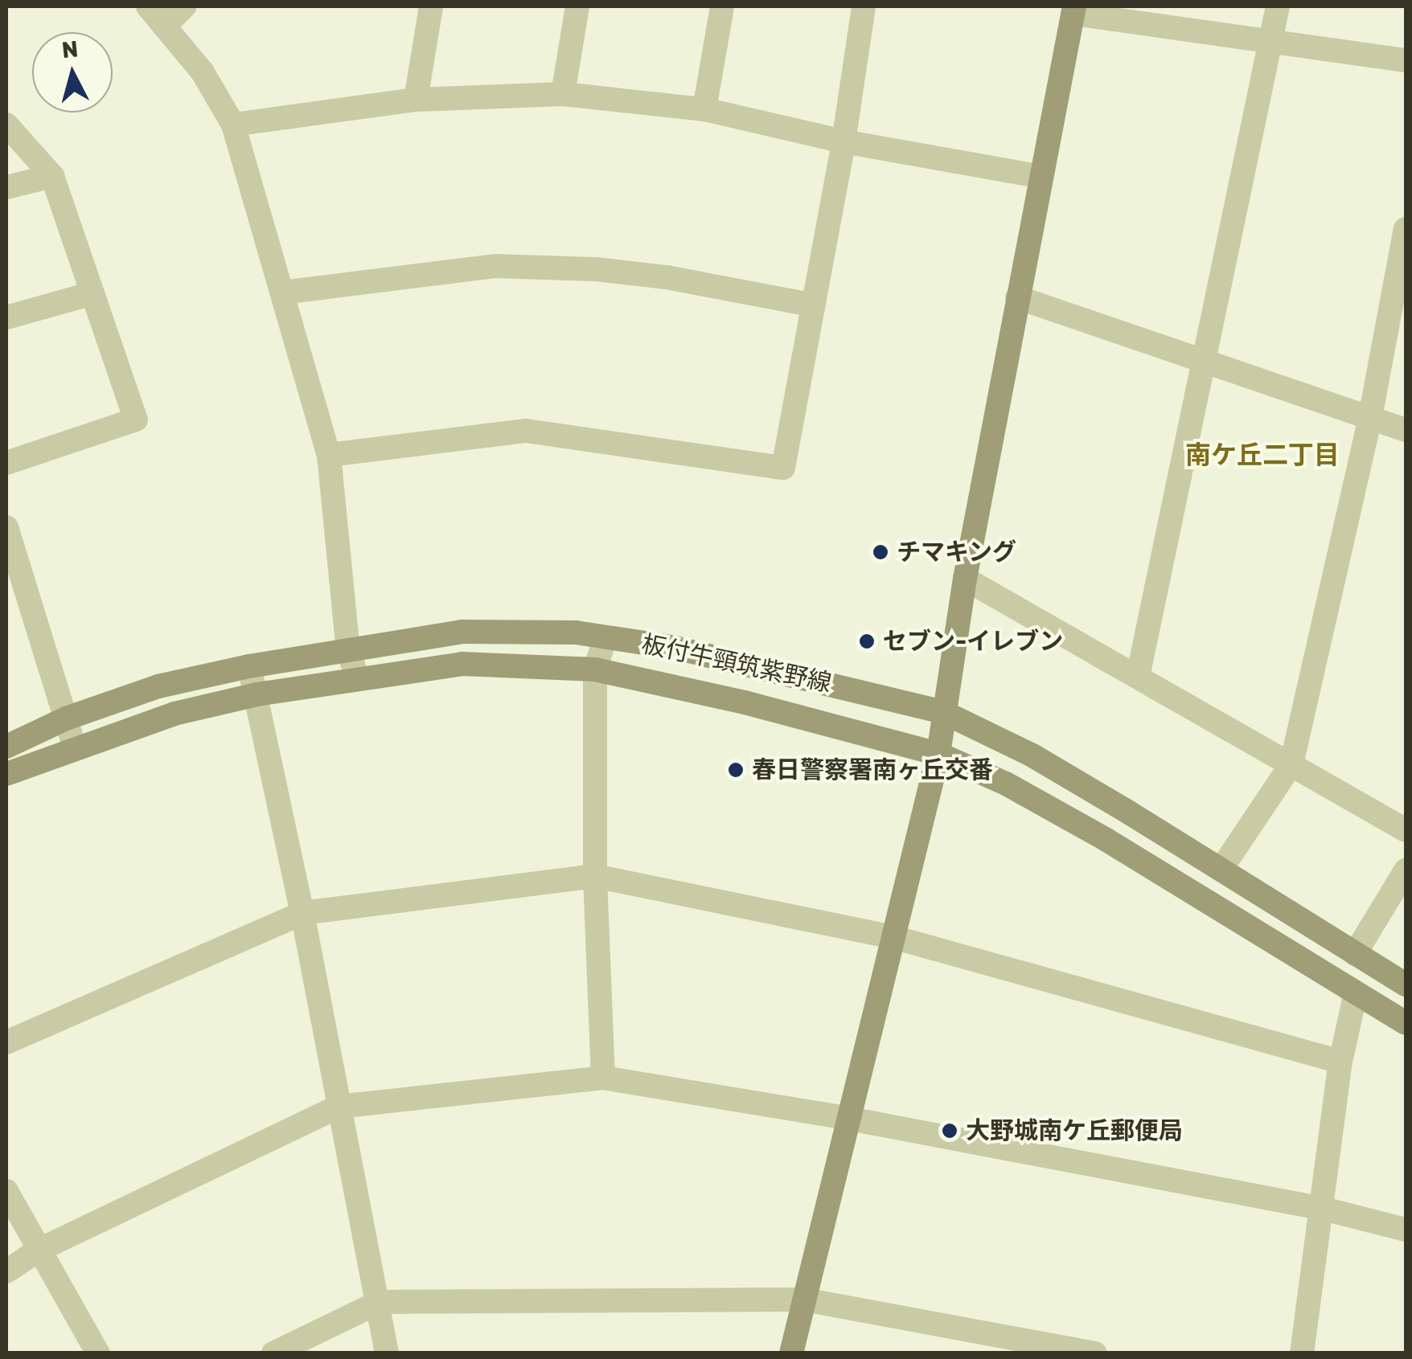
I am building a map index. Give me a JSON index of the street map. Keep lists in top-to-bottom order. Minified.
{"streets":{"main road":["板付牛頸筑紫野線"]},"districts":["南ケ丘二丁目"],"places":["チマキング","セブン-イレブン","春日警察署南ヶ丘交番","大野城南ケ丘郵便局"],"north":"top"}
